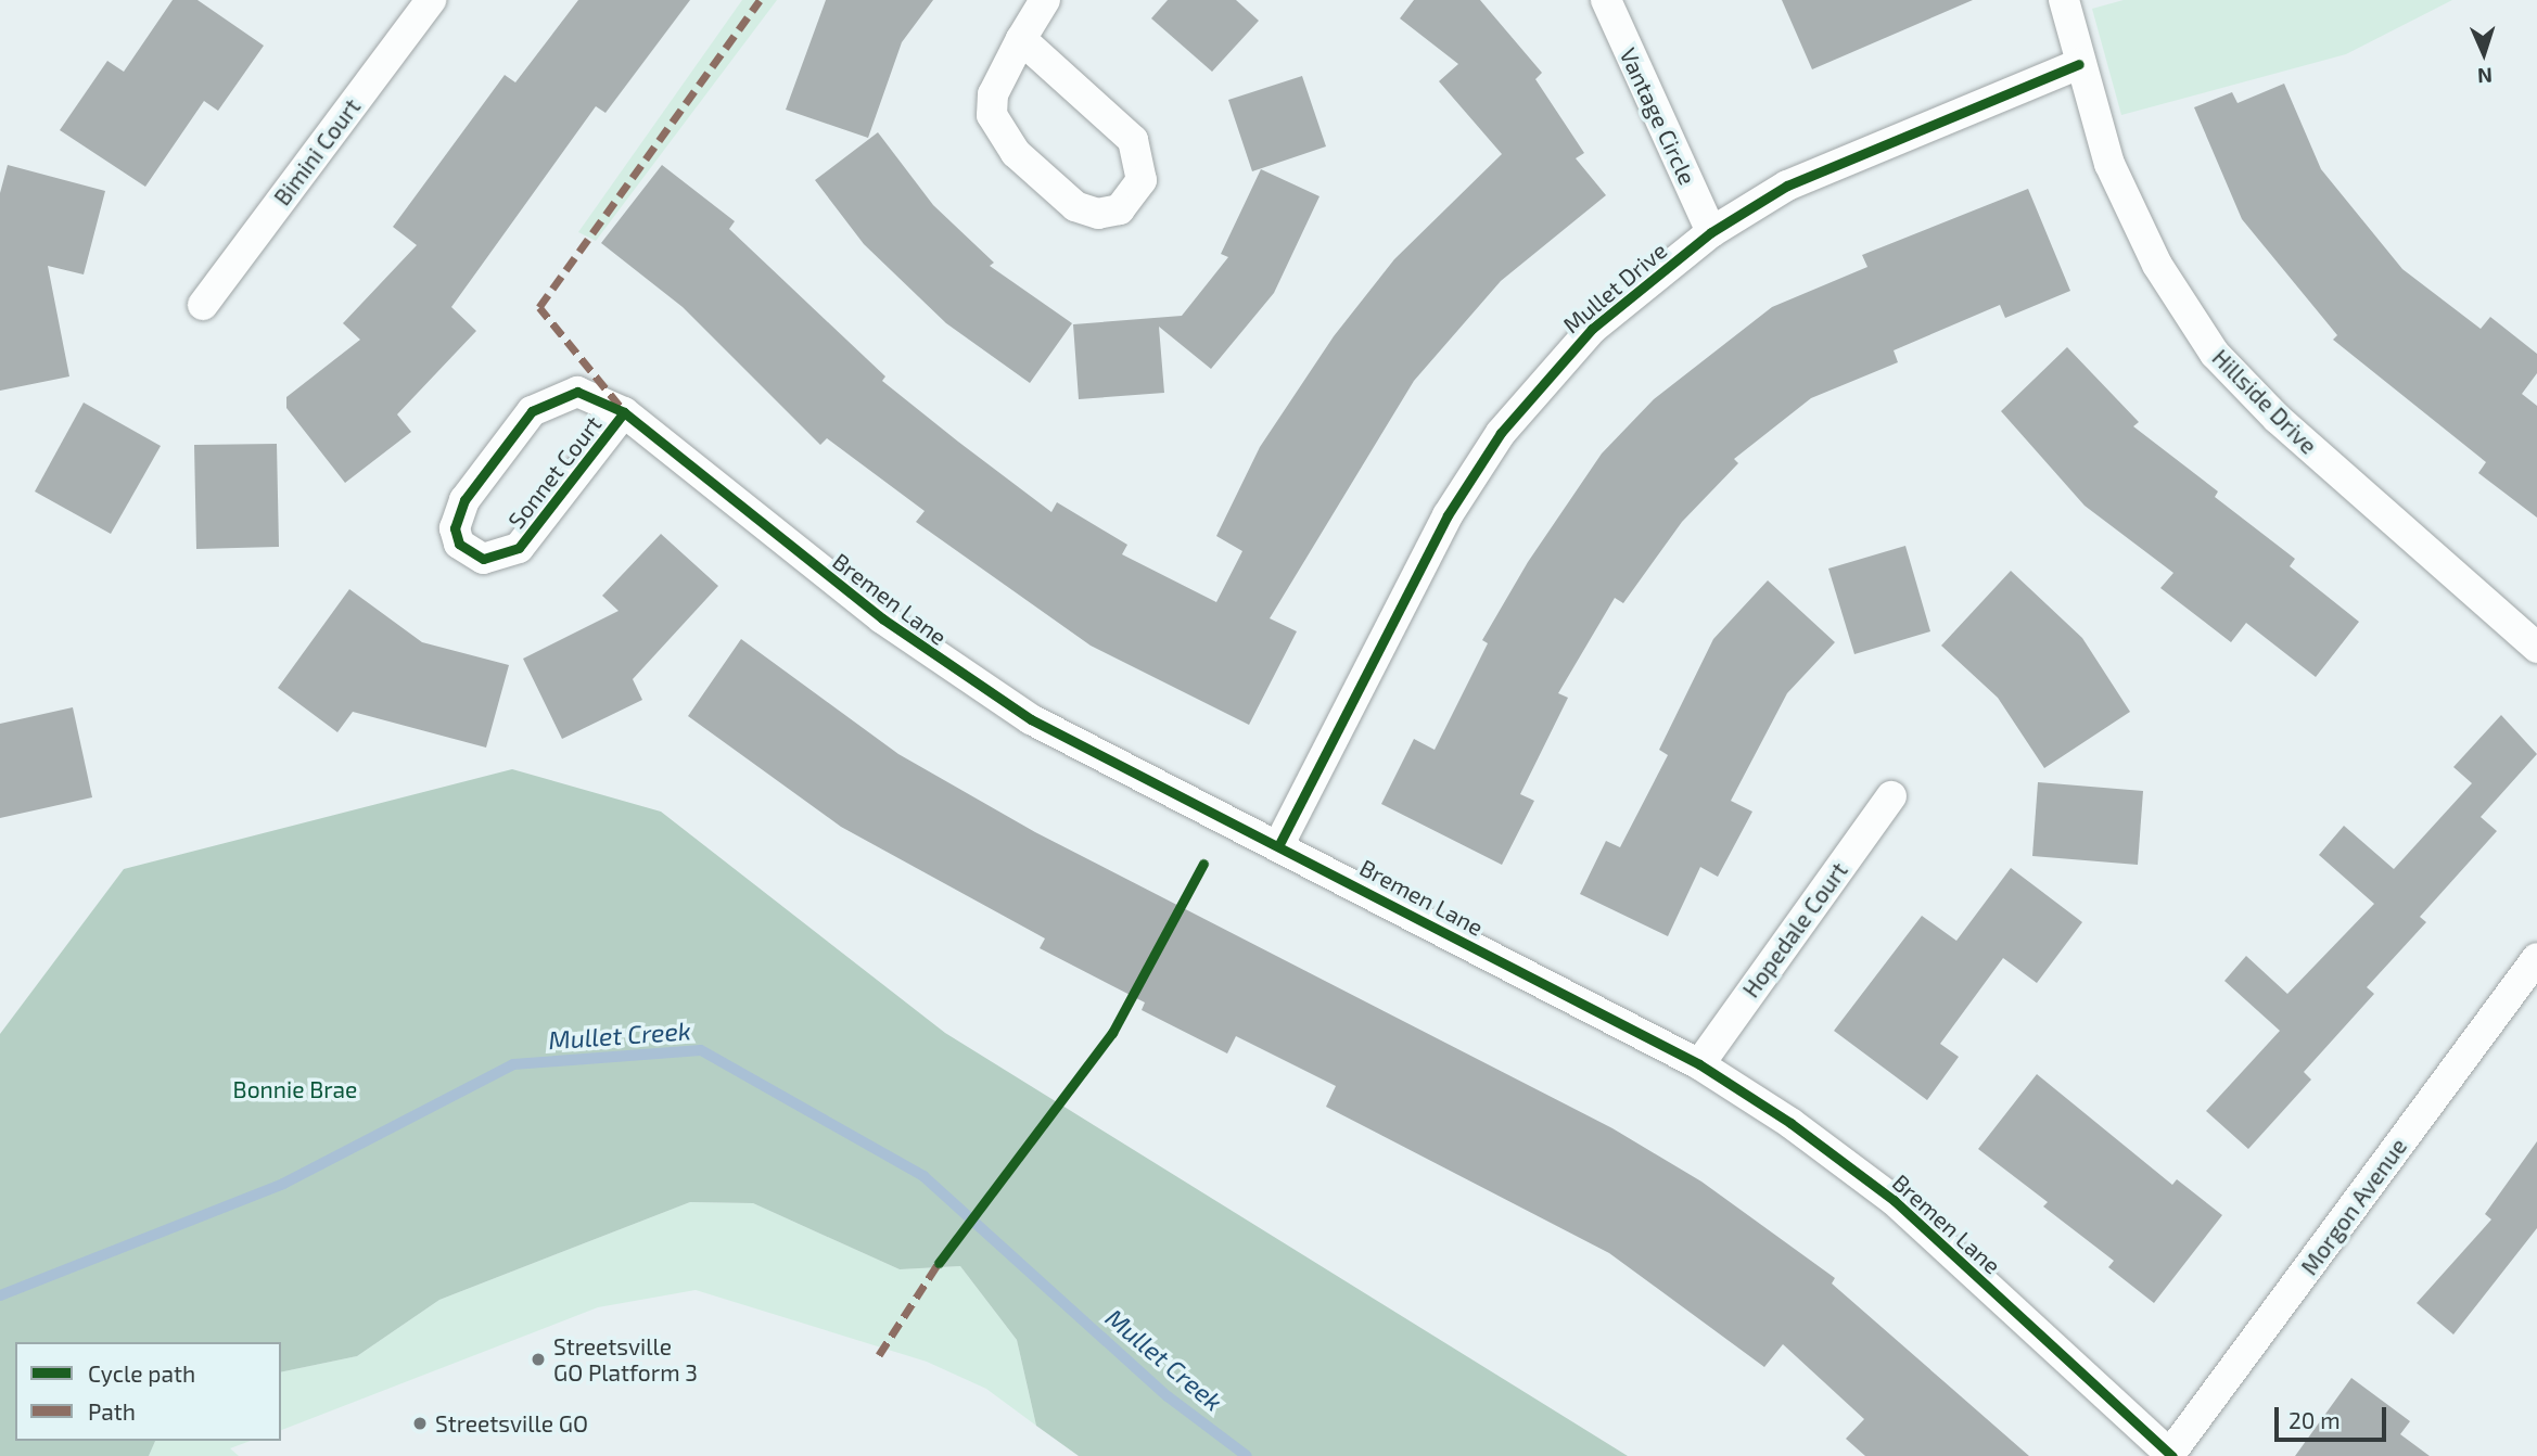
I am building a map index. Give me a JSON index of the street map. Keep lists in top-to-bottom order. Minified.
{"streets":{"street":["Vantage Circle","Bimini Court","Mullet Drive","Hillside Drive","Sonnet Court","Bremen Lane","Hopedale Court","Morgon Avenue"]},"crossings":[["Vantage Circle","Mullet Drive"],["Mullet Drive","Hillside Drive"],["Mullet Drive","Bremen Lane"],["Sonnet Court","Bremen Lane"],["Bremen Lane","Hopedale Court"],["Bremen Lane","Morgon Avenue"]],"water":["Mullet Creek"],"parks":["Bonnie Brae"],"places":["Streetsville GO Platform 3","Streetsville GO"],"legend":["Cycle path","Path"],"scale_bar":"20 m","north":"bottom"}
